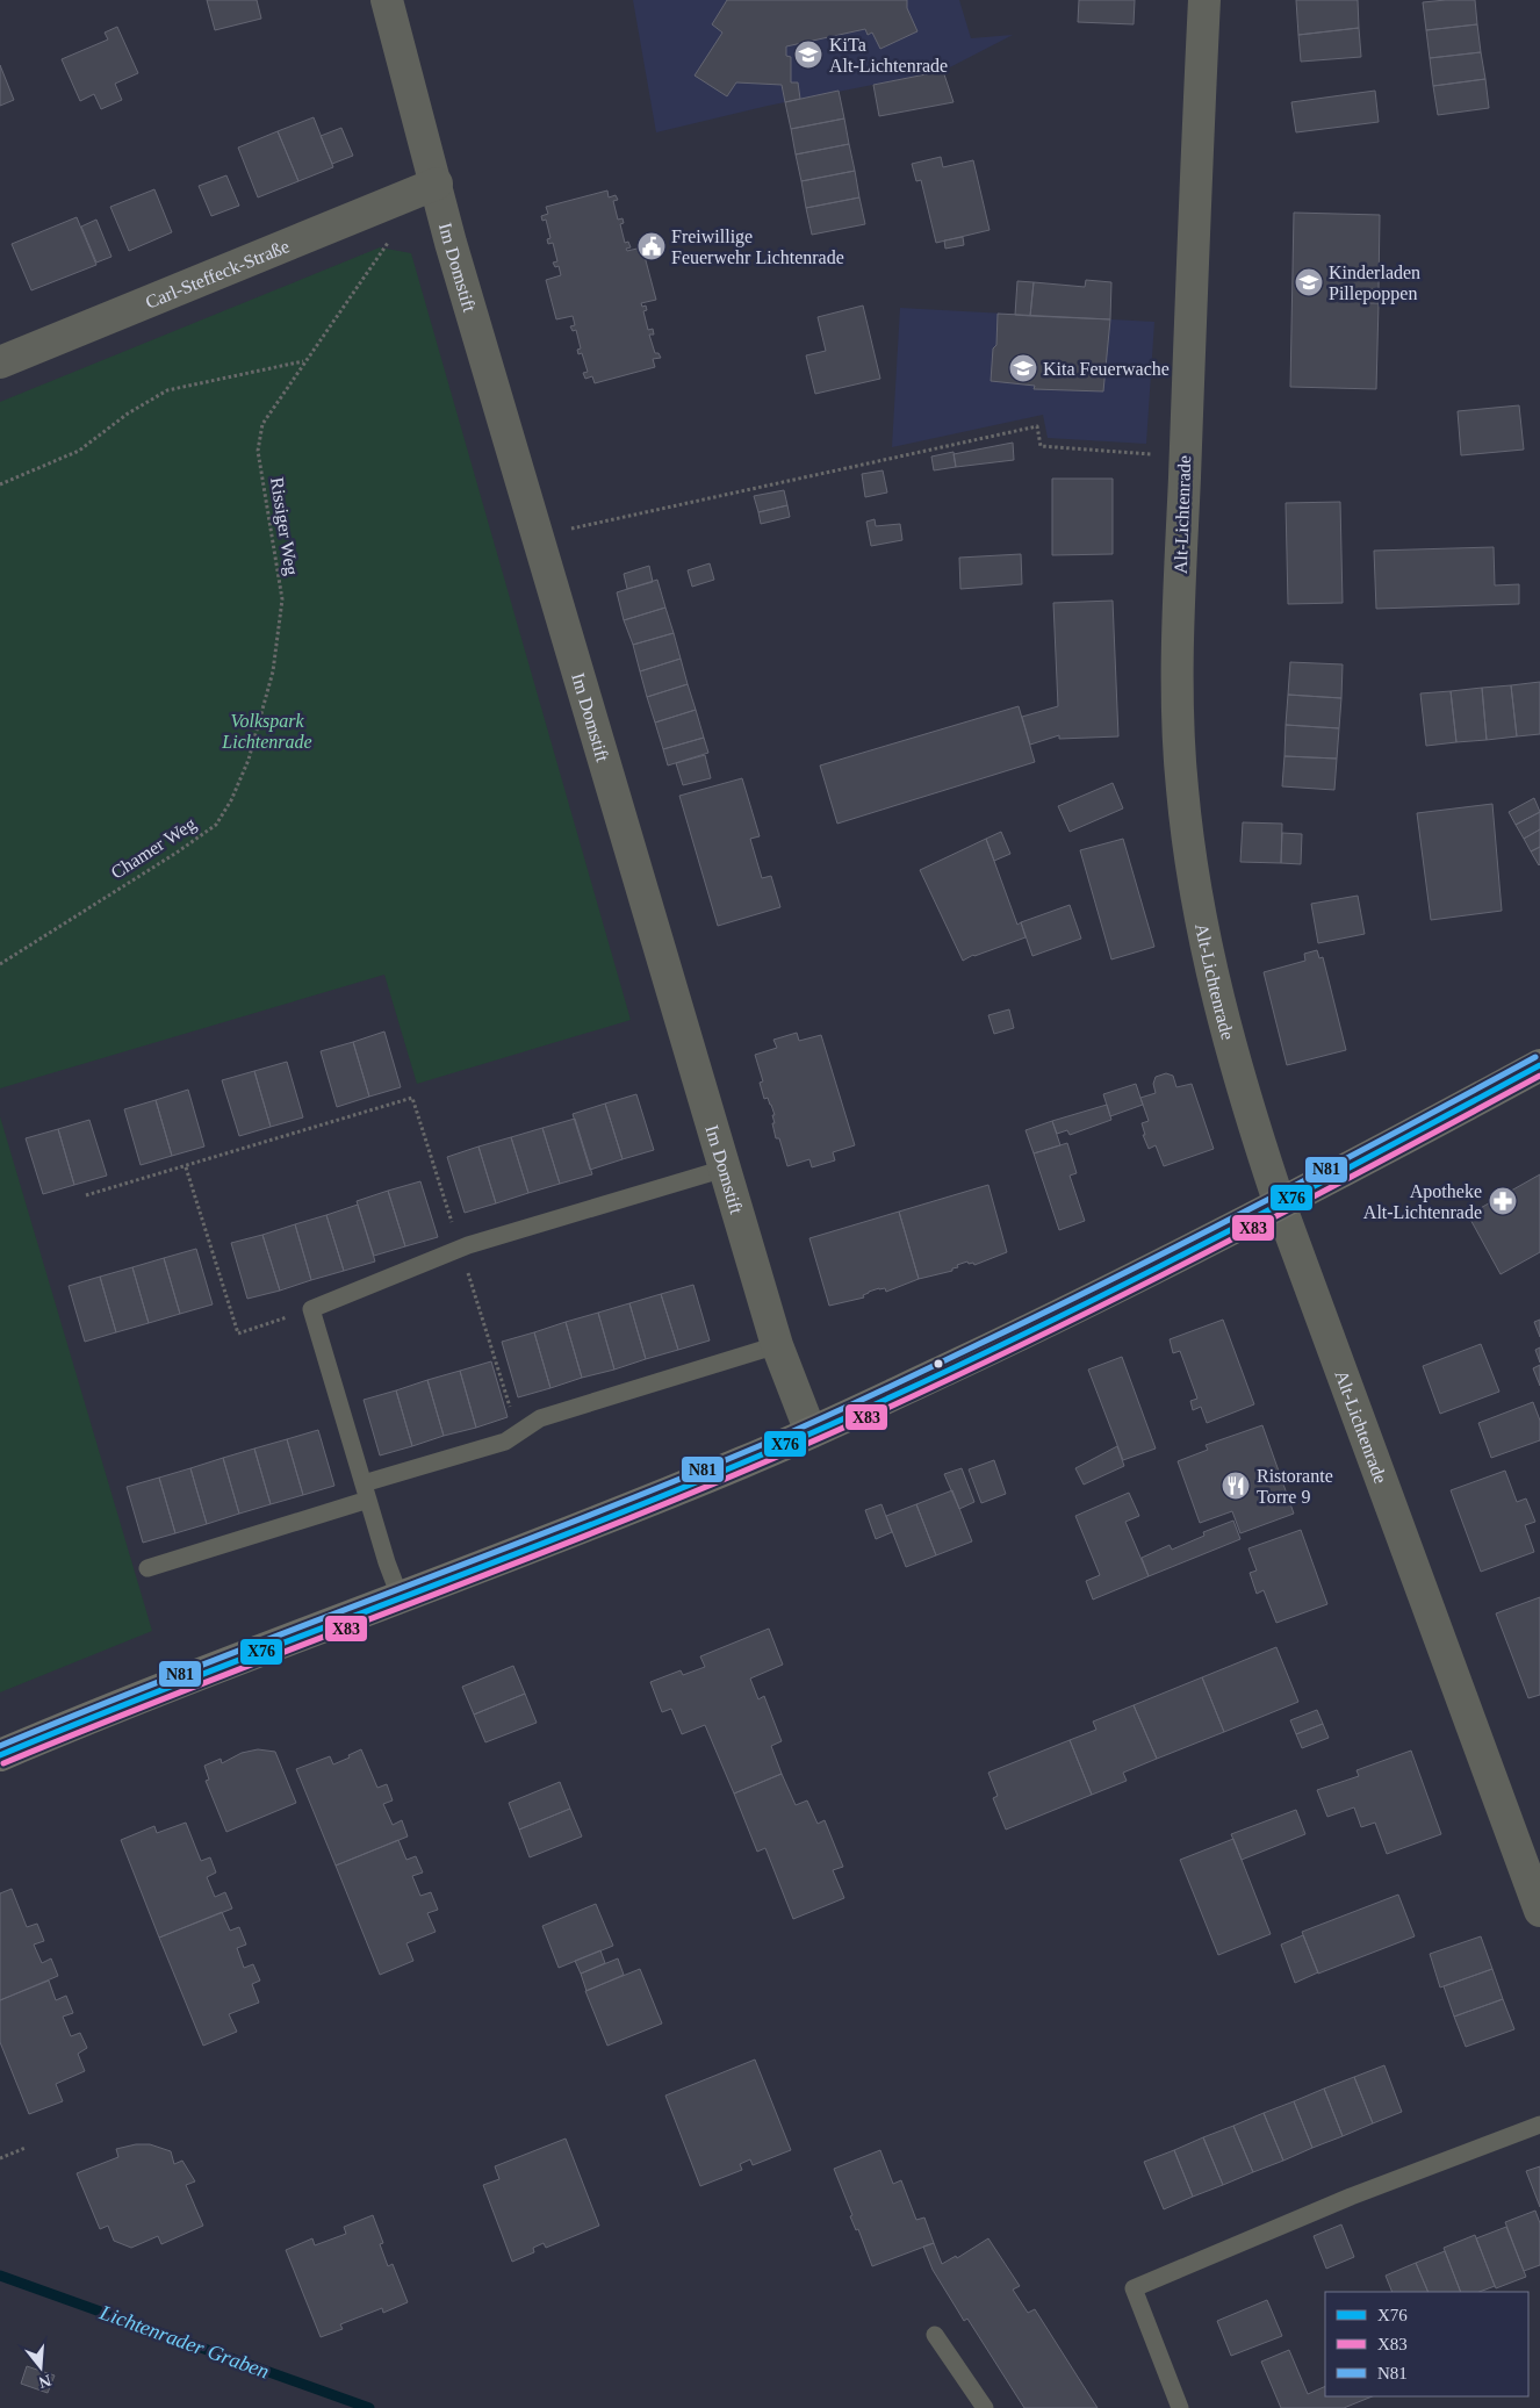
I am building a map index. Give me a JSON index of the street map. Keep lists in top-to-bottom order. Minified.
{"streets":{"street":["Im Domstift","Carl-Steffeck-Straße","Alt-Lichtenrade"],"path":["Rissiger Weg","Chamer Weg"]},"crossings":[["Im Domstift","Carl-Steffeck-Straße"],["Rissiger Weg","Chamer Weg"]],"water":["Lichtenrader Graben"],"parks":["Volkspark Lichtenrade"],"places":{"school or university":["KiTa Alt-Lichtenrade","Kinderladen Pillepoppen","Kita Feuerwache"],"public building":["Freiwillige Feuerwehr Lichtenrade"],"pharmacy":["Apotheke Alt-Lichtenrade"],"restaurant":["Ristorante Torre 9"]},"lines":["transit line N81","transit line X76","transit line X83"],"legend":["X76","X83","N81"],"north":"bottom"}
